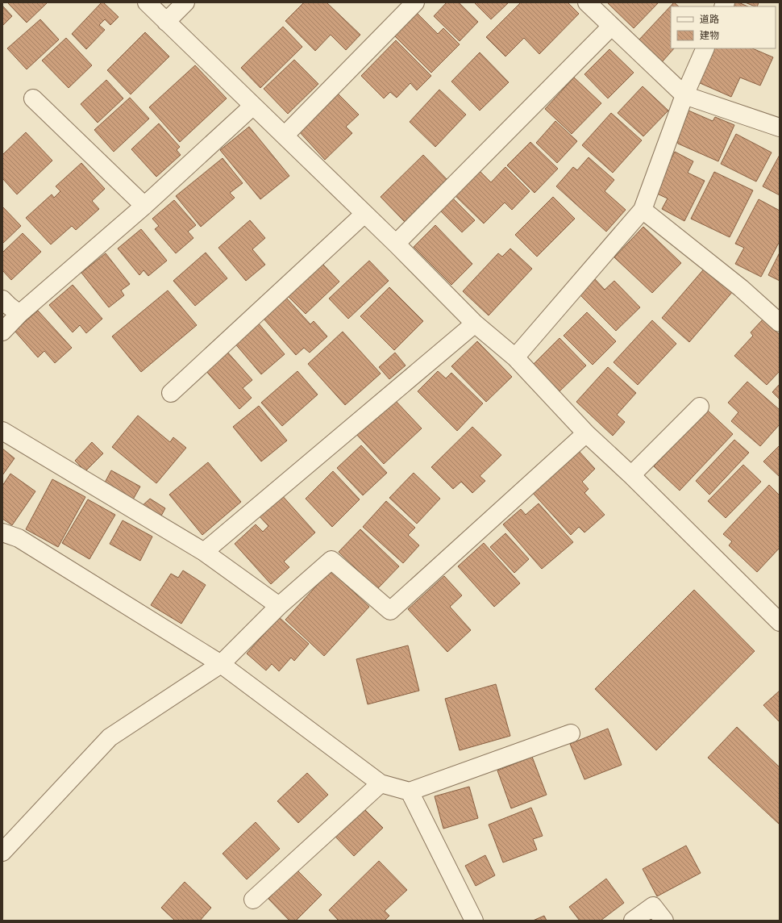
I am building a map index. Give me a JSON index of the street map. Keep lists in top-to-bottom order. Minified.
{"legend":["道路","建物"]}
